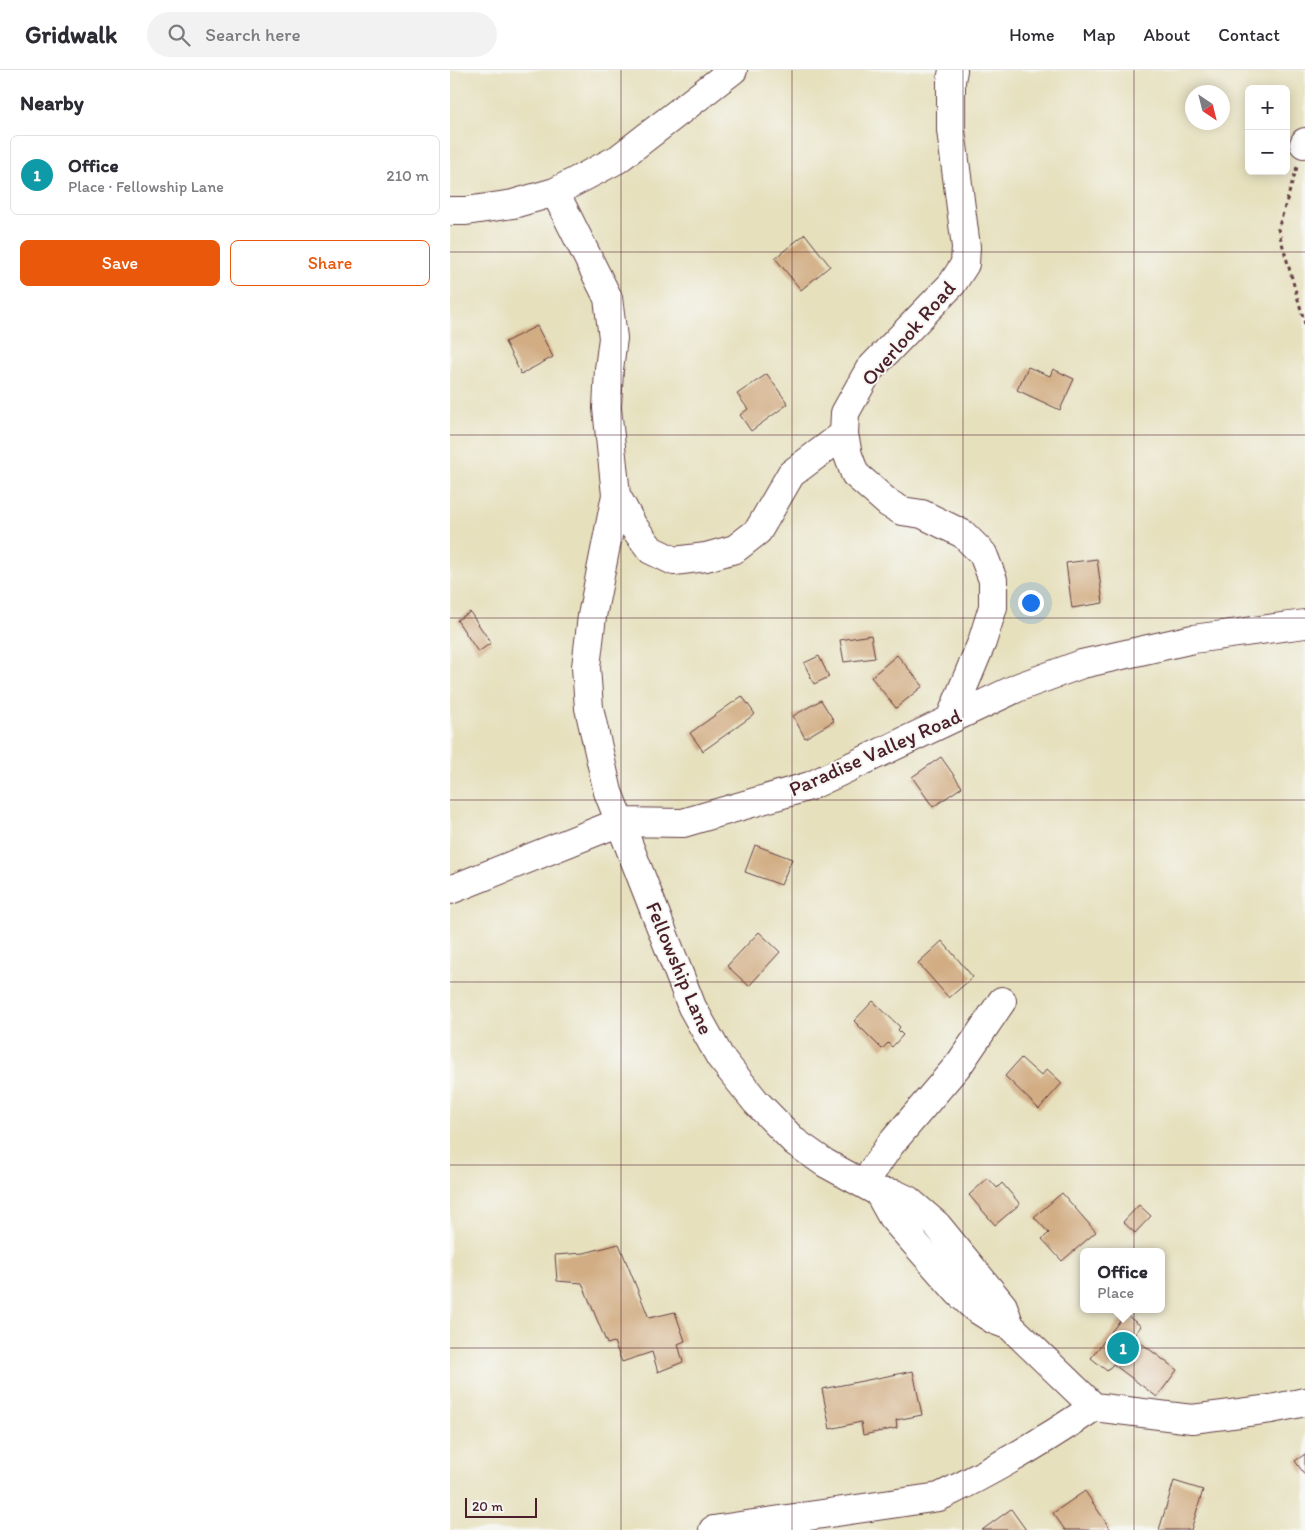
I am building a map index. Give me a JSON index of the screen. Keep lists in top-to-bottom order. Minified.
{"streets":{"street":["Overlook Road","Paradise Valley Road","Fellowship Lane"]},"crossings":[["Overlook Road","Paradise Valley Road"],["Paradise Valley Road","Fellowship Lane"]],"scale_bar":"20 m","north":"bottom right","page":{"header":"Gridwalk","search":"Search here","nav":["Home","Map","About","Contact"],"heading":"Nearby","map_buttons":["+","−"],"list":[{"mark":"1","name":"Office","note":"Place · Fellowship Lane","value":"210 m"}],"buttons":["Save","Share"],"popup":["Office","Place"],"pins":"1","scale":"20 m"}}
